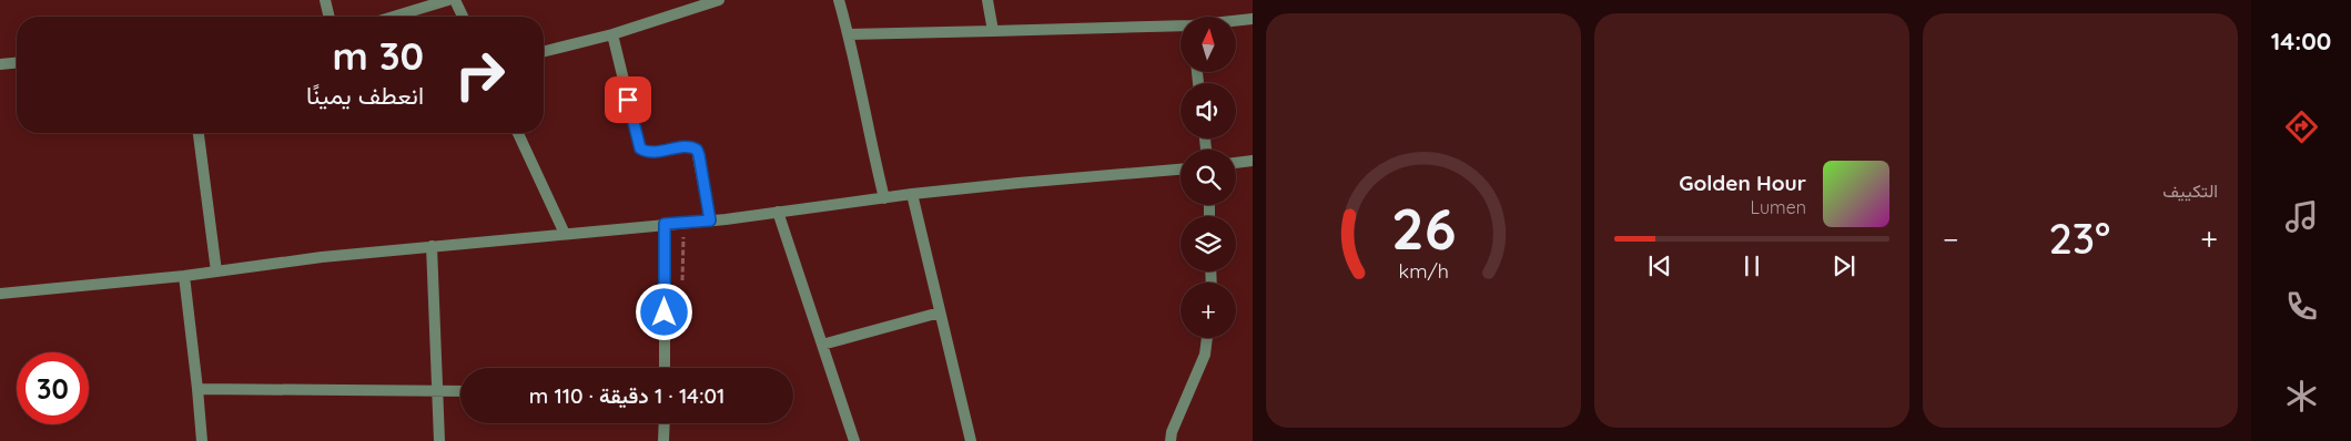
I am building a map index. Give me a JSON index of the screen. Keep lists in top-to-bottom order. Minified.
{"north":"top","page":{"tabs":"14:00","tile":"التكييف","map_buttons":"+","turn":["30 m","انعطف يمينًا"],"song":["Golden Hour","Lumen"],"heat":["−","23°","+"],"limit":"30","trip":"14:01 · 1 دقيقة · 110 m","gauge":["26","km/h"]}}
